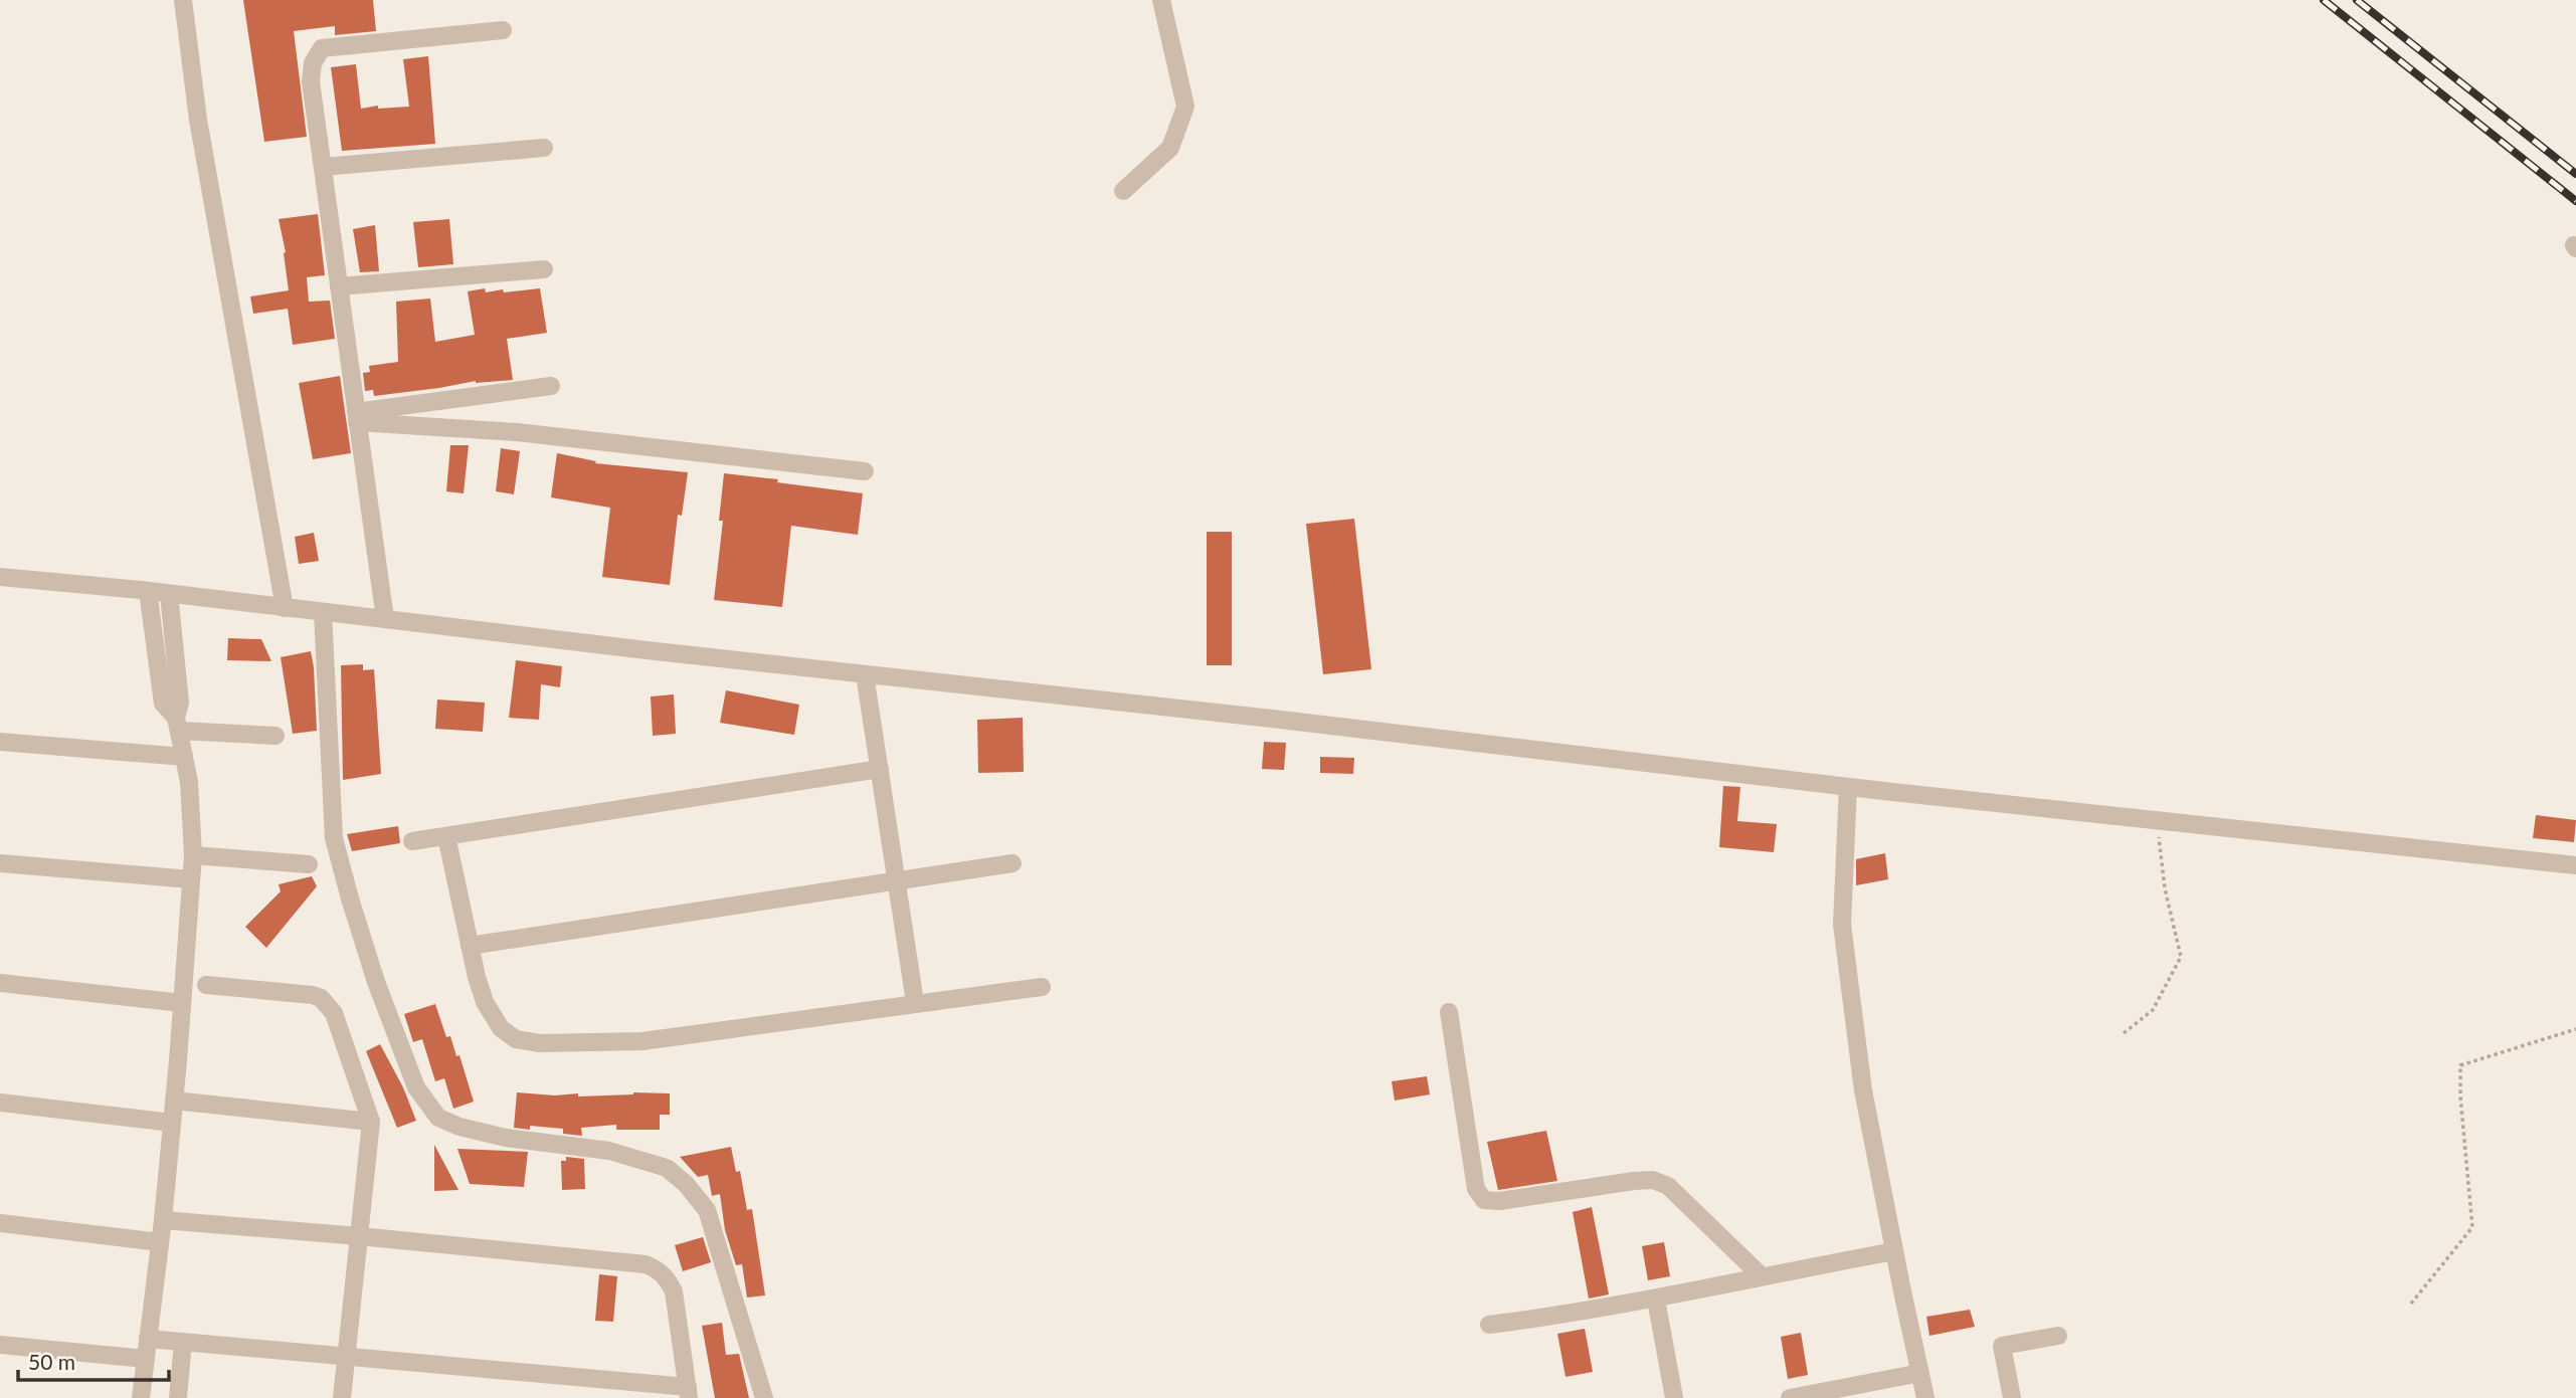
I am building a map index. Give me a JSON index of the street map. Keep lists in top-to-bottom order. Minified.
{"scale_bar":"50 m"}
